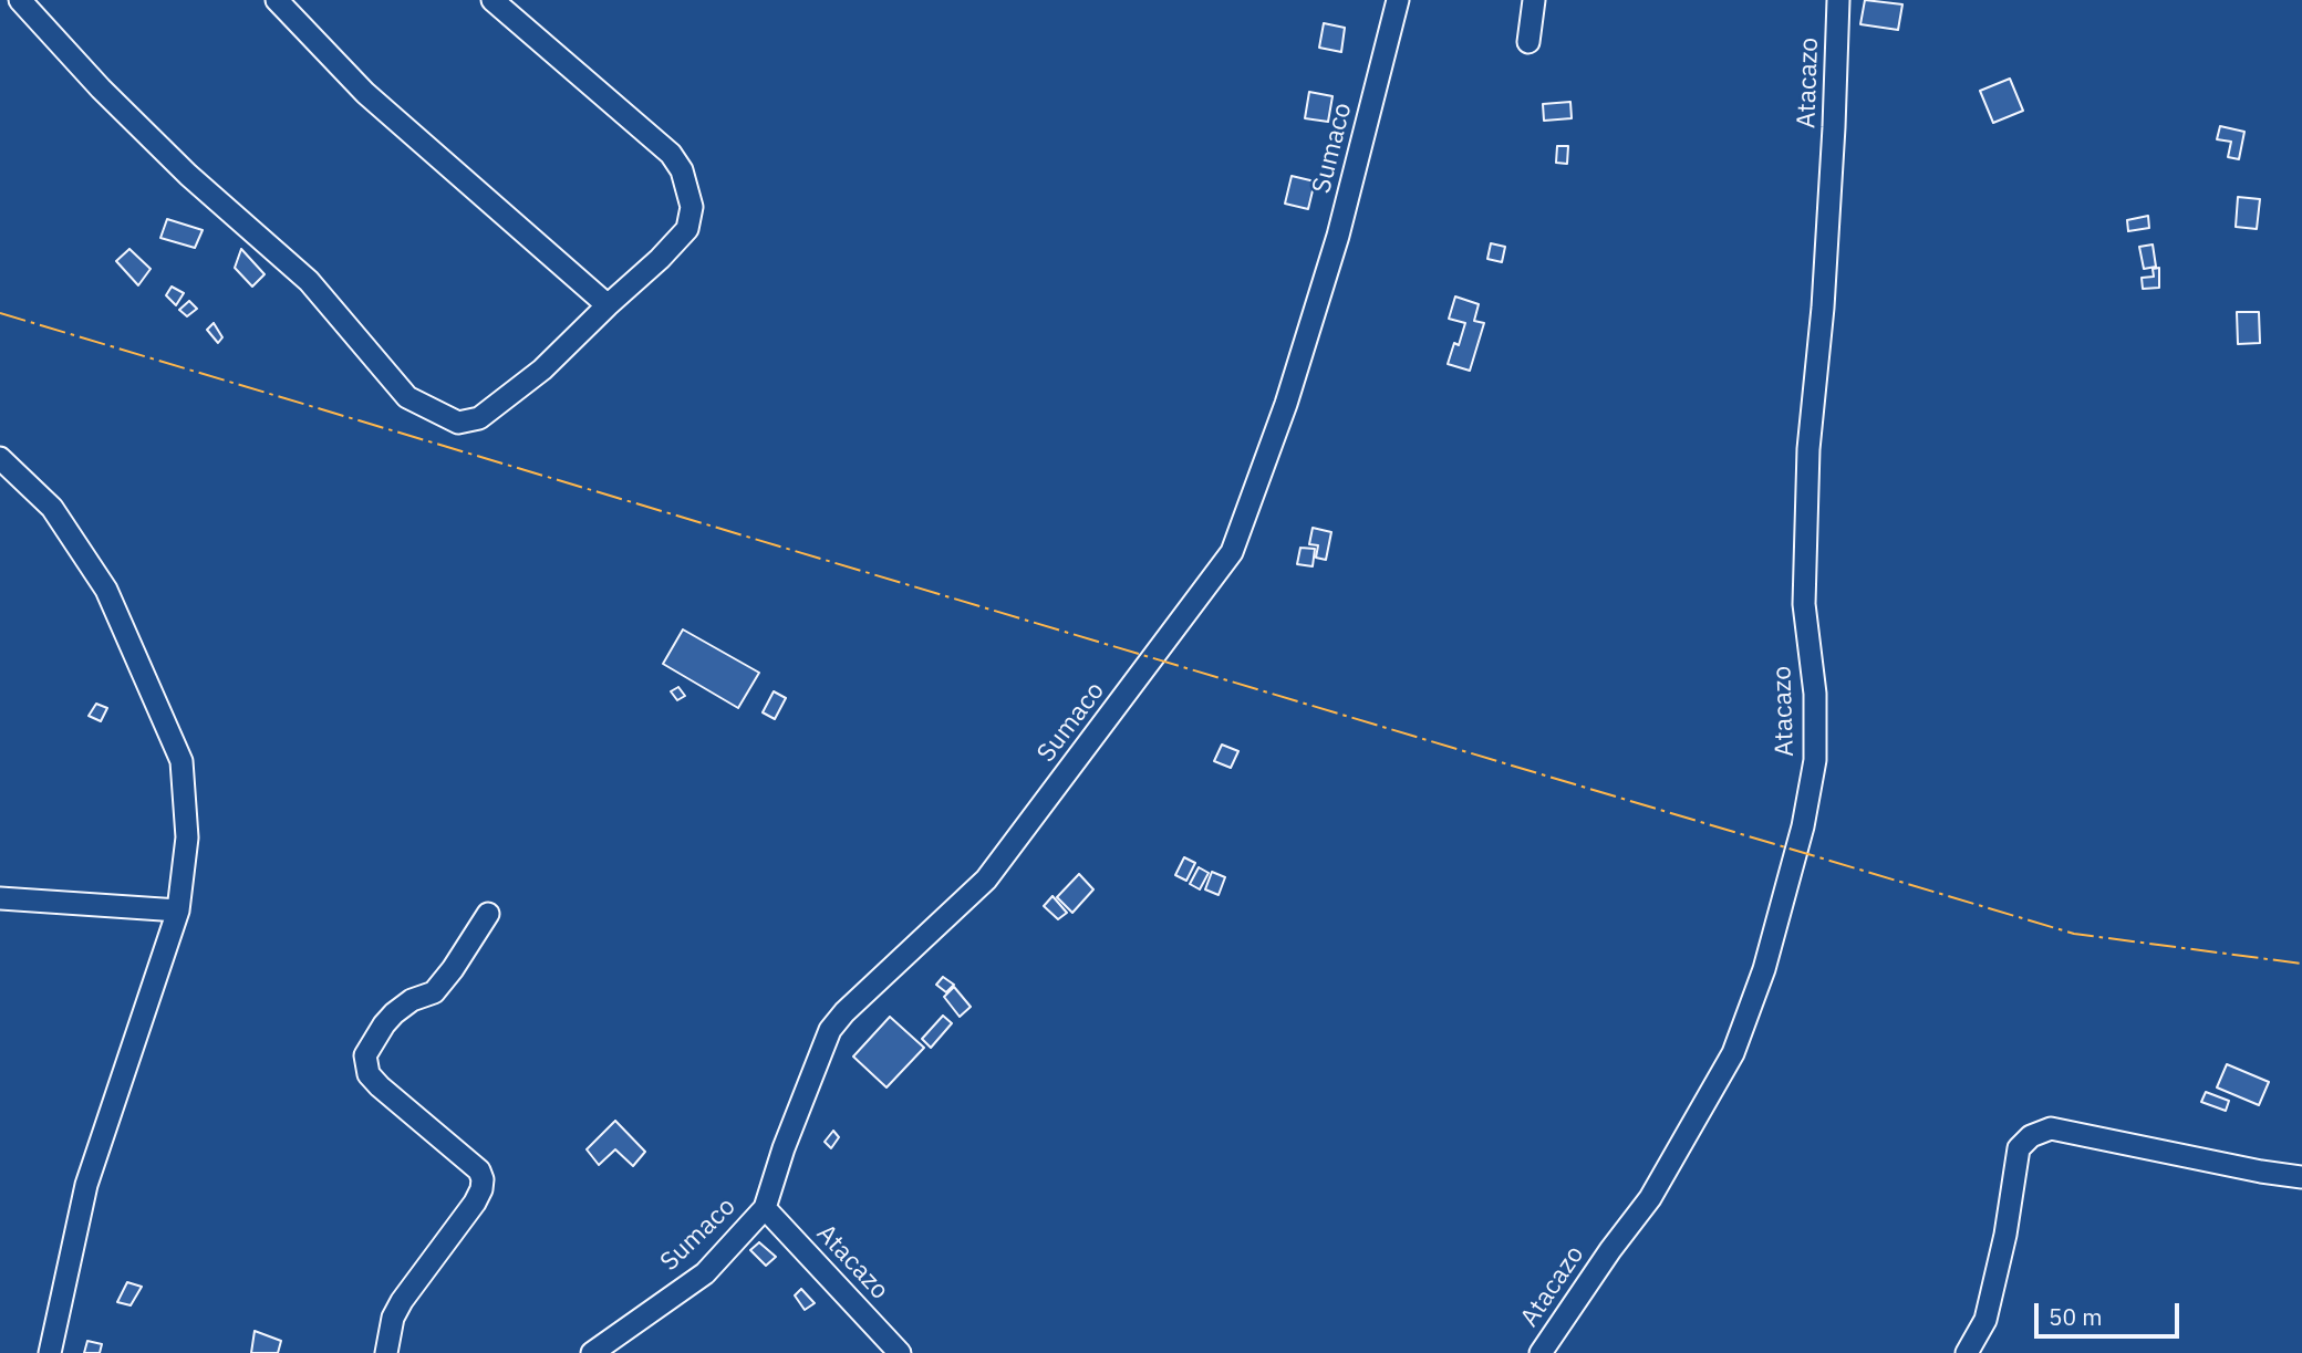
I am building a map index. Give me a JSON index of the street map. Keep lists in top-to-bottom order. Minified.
{"streets":{"street":["Atacazo","Sumaco"]},"crossings":[["Atacazo","Sumaco"]],"scale_bar":"50 m"}
